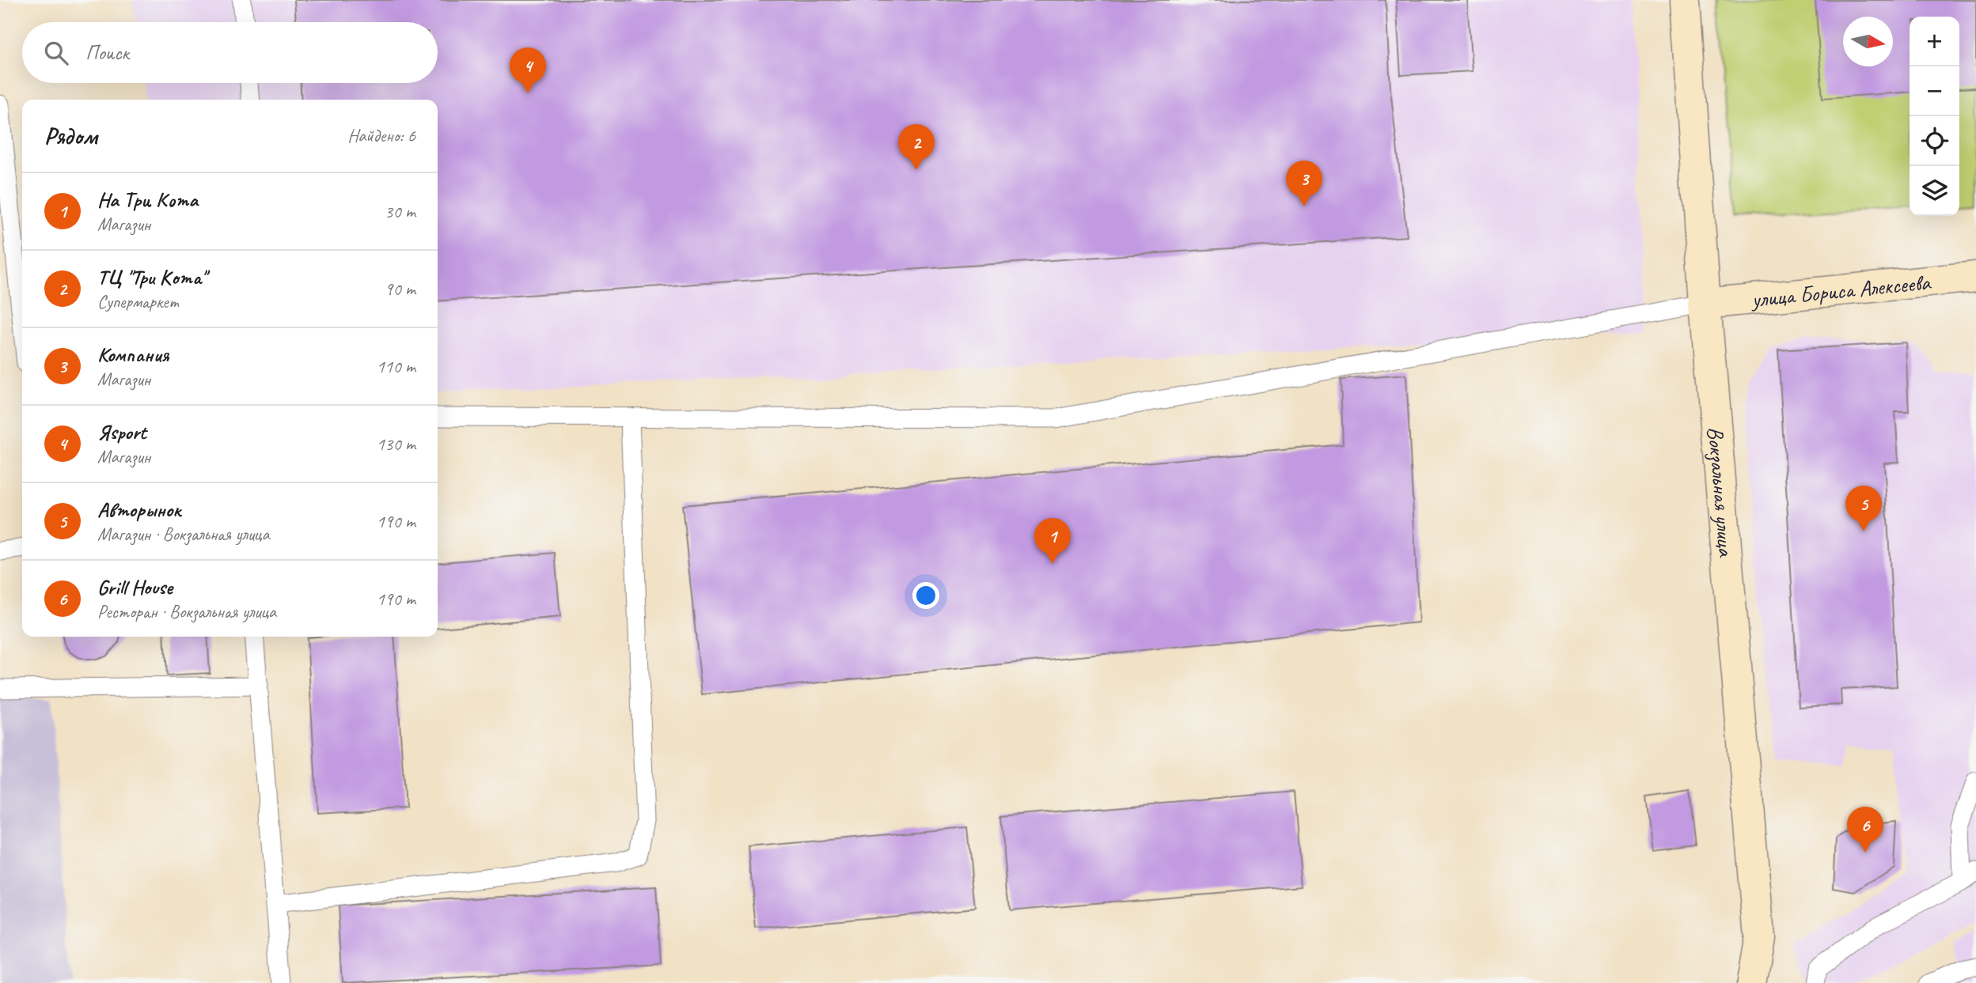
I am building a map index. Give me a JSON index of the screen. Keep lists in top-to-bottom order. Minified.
{"streets":{"main road":["улица Бориса Алексеева","Вокзальная улица"]},"crossings":[["улица Бориса Алексеева","Вокзальная улица"]],"north":"right","page":{"map_buttons":["+","−"],"search":"Поиск","pins":["4","2","3","5","1","6"],"heading":["Рядом","Найдено: 6"],"list":[{"mark":"1","name":"На Три Кота","note":"Магазин","value":"30 m"},{"mark":"2","name":"ТЦ \"Три Кота\"","note":"Супермаркет","value":"90 m"},{"mark":"3","name":"Компания","note":"Магазин","value":"110 m"},{"mark":"4","name":"Яsport","note":"Магазин","value":"130 m"},{"mark":"5","name":"Авторынок","note":"Магазин · Вокзальная улица","value":"190 m"},{"mark":"6","name":"Grill House","note":"Ресторан · Вокзальная улица","value":"190 m"}]}}
